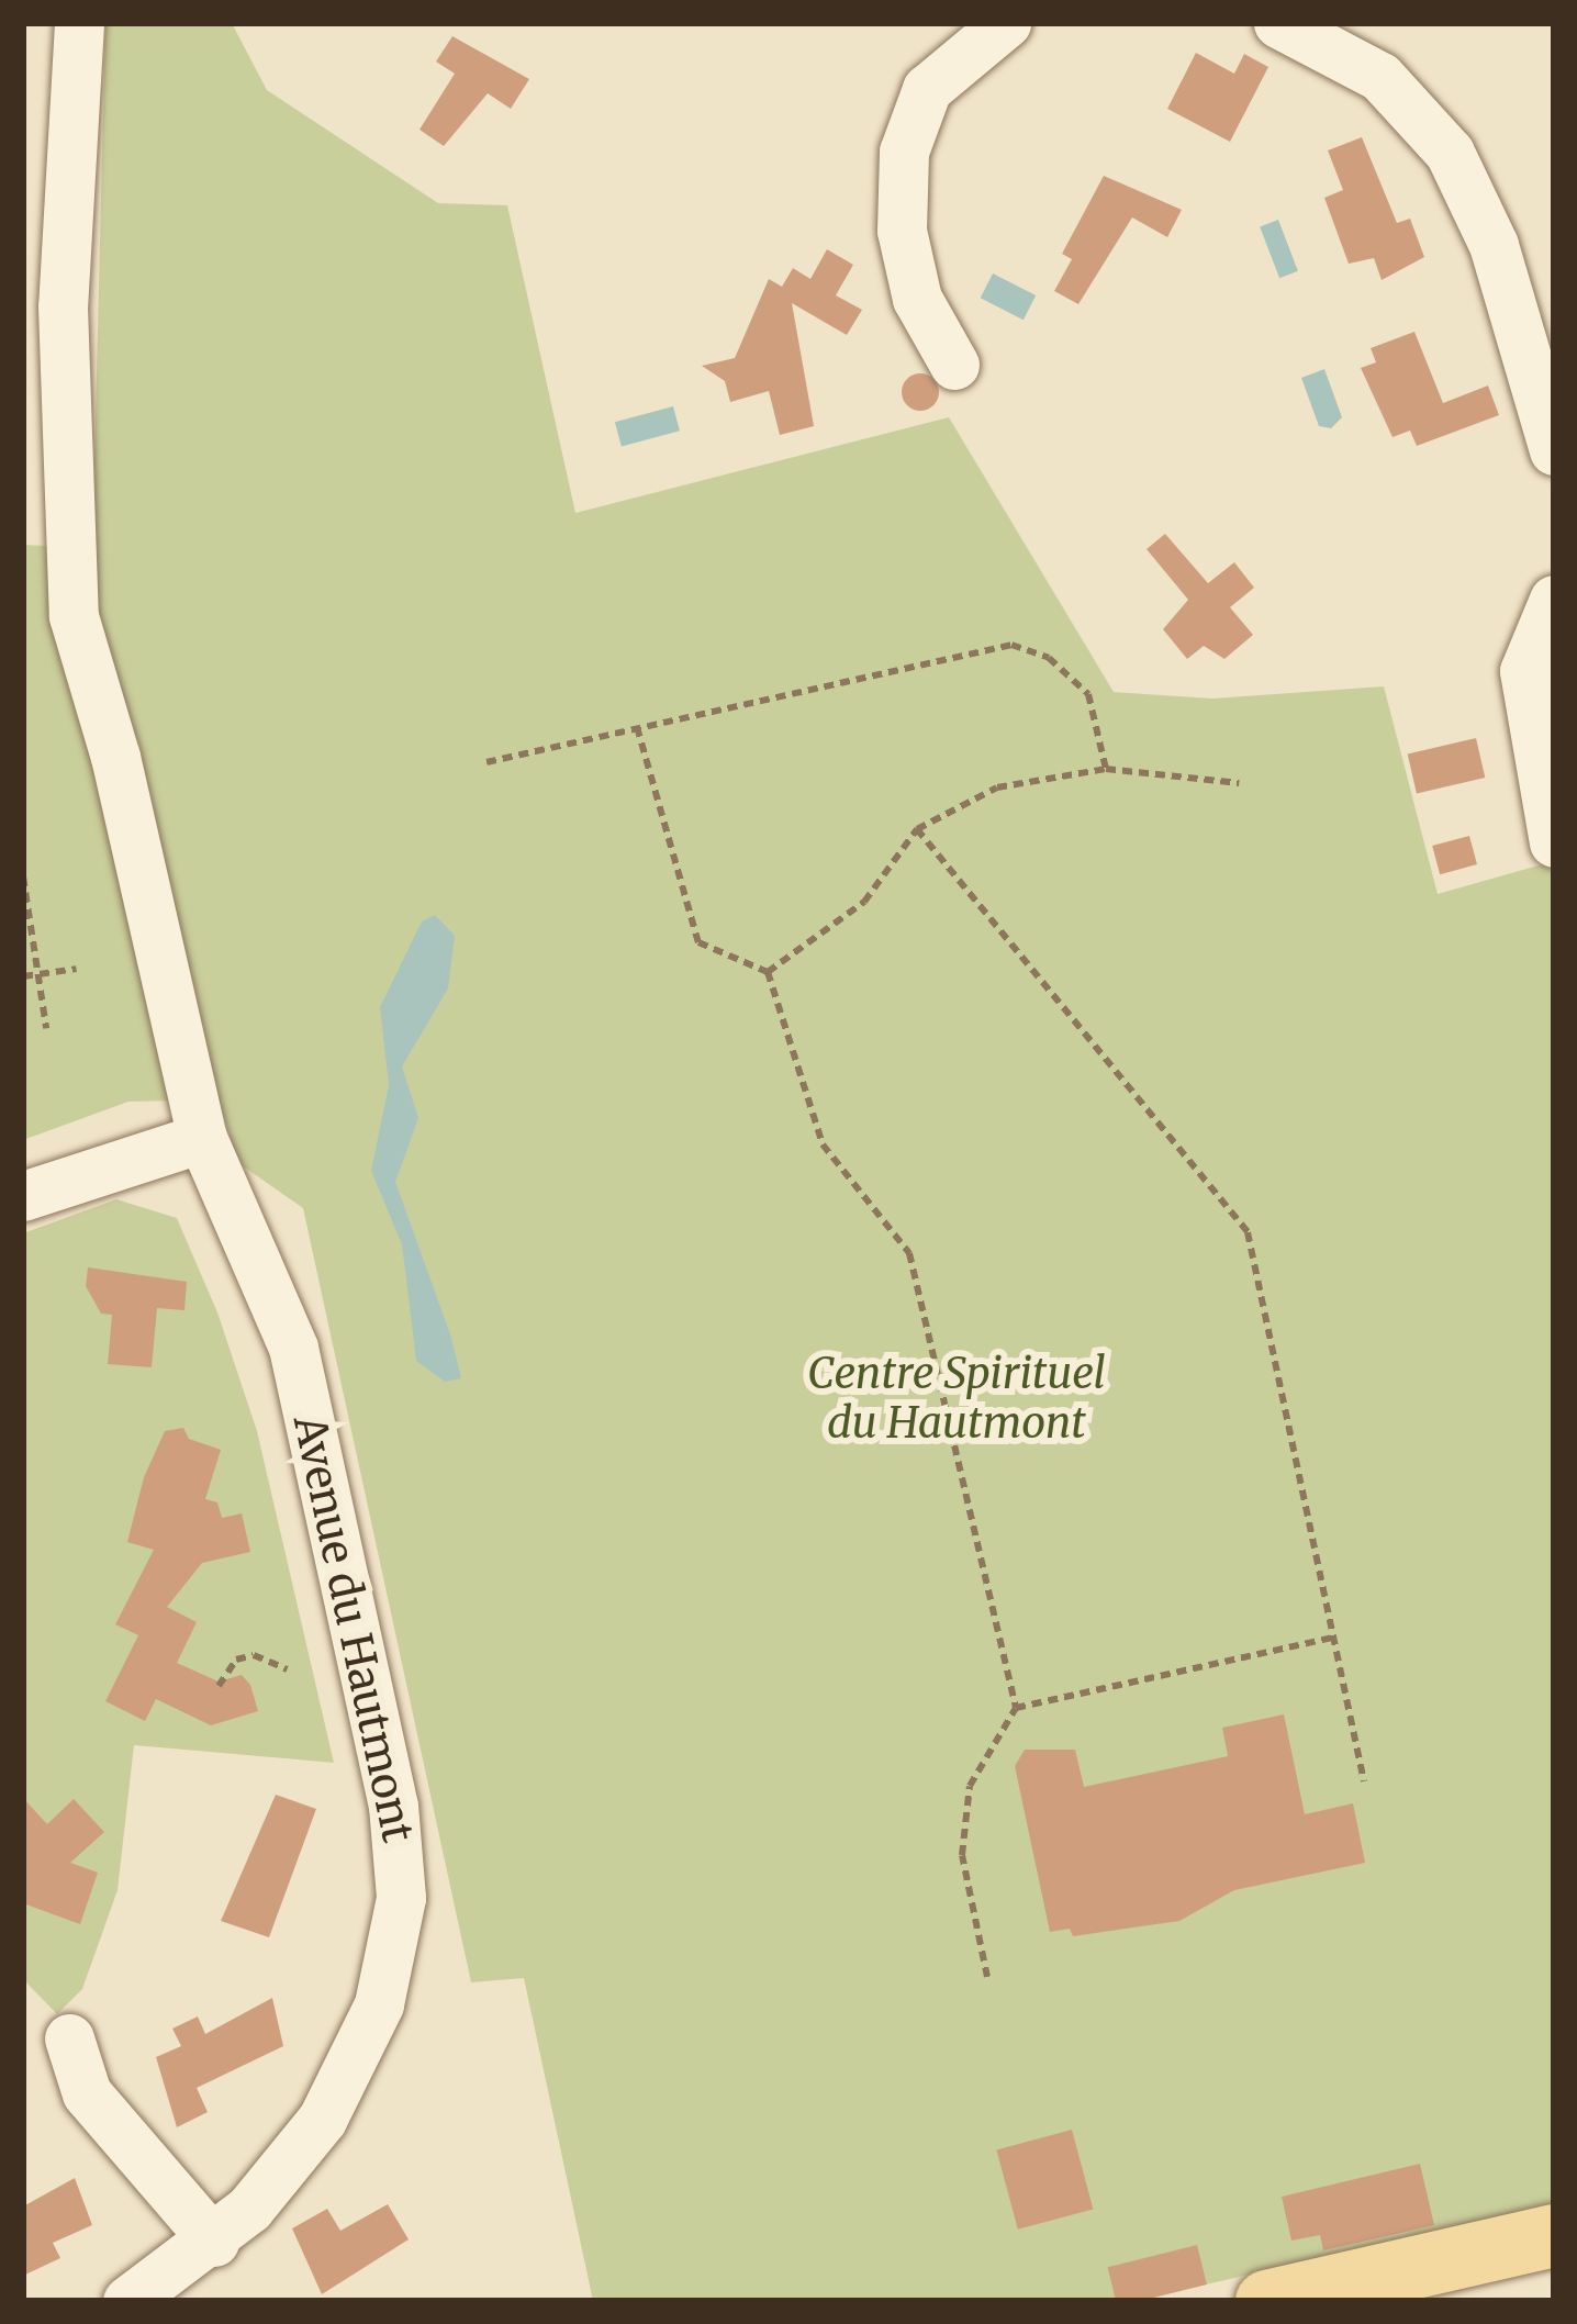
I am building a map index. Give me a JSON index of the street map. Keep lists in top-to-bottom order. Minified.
{"streets":{"street":["Avenue du Hautmont"]},"parks":["Centre Spirituel du Hautmont"]}
